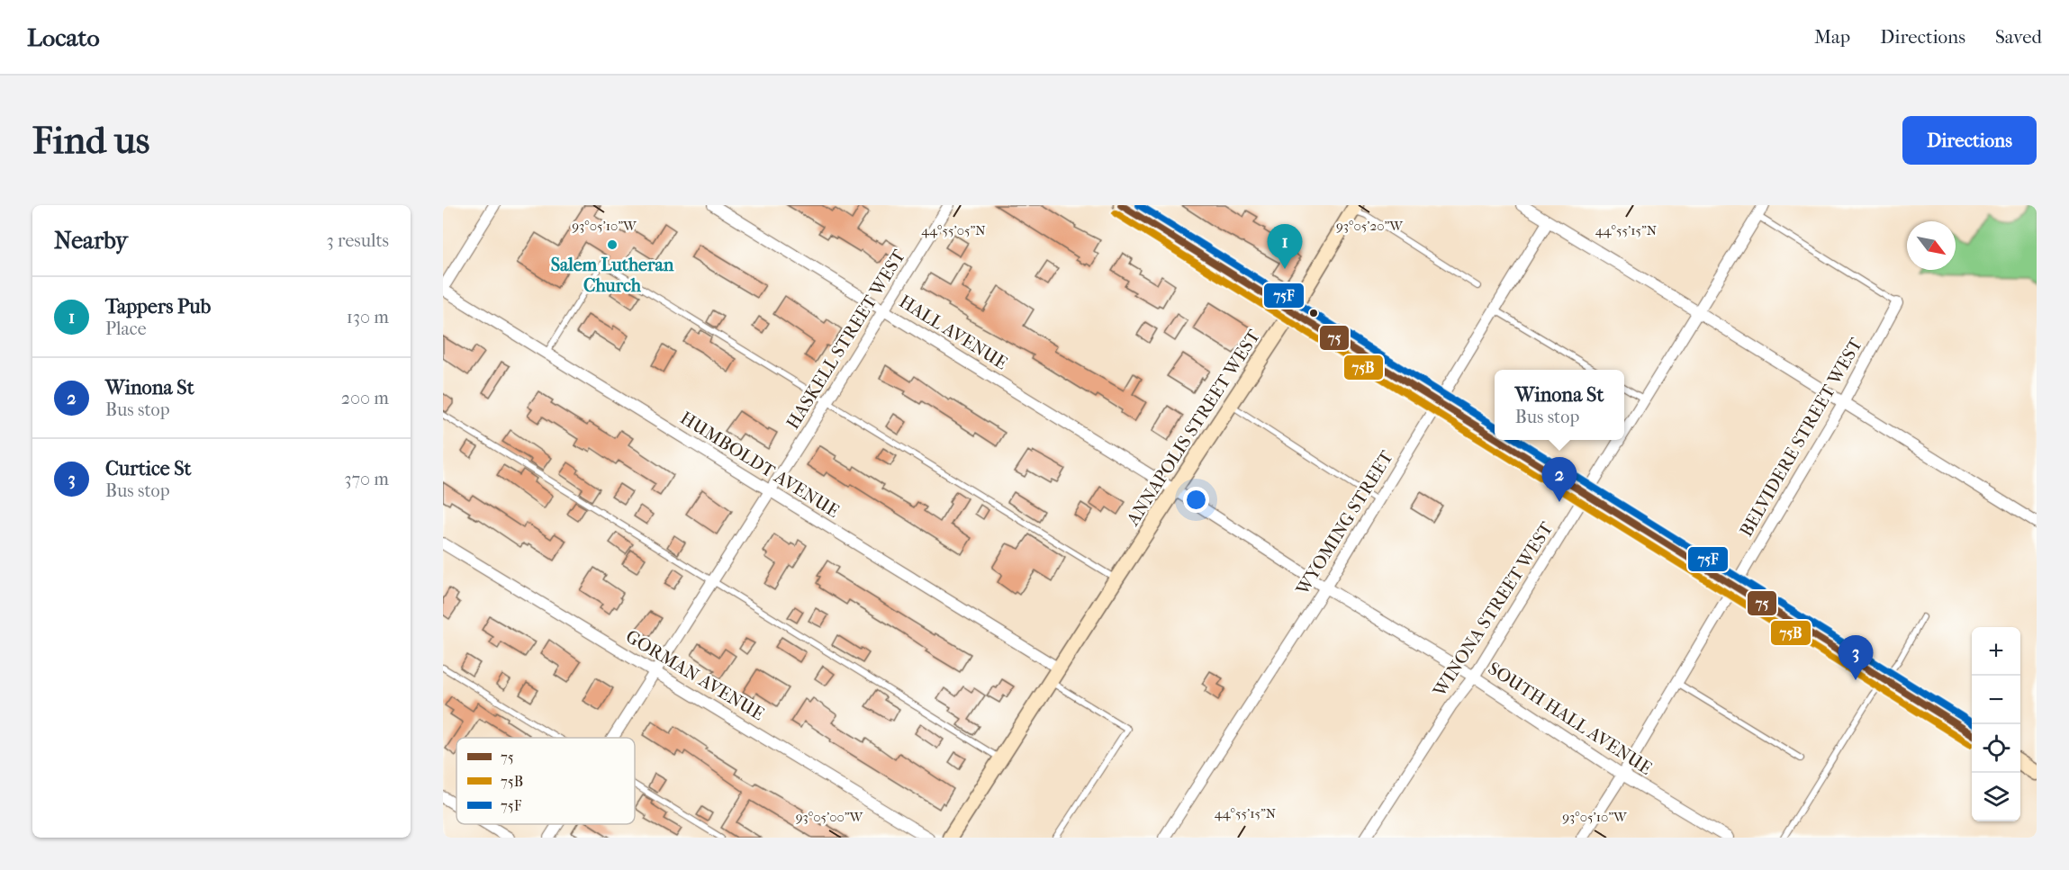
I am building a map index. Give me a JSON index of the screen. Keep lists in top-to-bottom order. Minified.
{"streets":{"street":["HALL AVENUE","HASKELL STREET WEST","ANNAPOLIS STREET WEST","BELVIDERE STREET WEST","HUMBOLDT AVENUE","WYOMING STREET","WINONA STREET WEST","GORMAN AVENUE","SOUTH HALL AVENUE"]},"crossings":[["HALL AVENUE","HASKELL STREET WEST"],["HALL AVENUE","ANNAPOLIS STREET WEST"],["HALL AVENUE","SOUTH HALL AVENUE"],["HASKELL STREET WEST","HUMBOLDT AVENUE"],["HASKELL STREET WEST","GORMAN AVENUE"],["ANNAPOLIS STREET WEST","HUMBOLDT AVENUE"],["ANNAPOLIS STREET WEST","SOUTH HALL AVENUE"],["BELVIDERE STREET WEST","SOUTH HALL AVENUE"],["WYOMING STREET","SOUTH HALL AVENUE"],["WINONA STREET WEST","SOUTH HALL AVENUE"]],"places":["Salem Lutheran Church"],"lines":["transit line 75","transit line 75F","transit line 75B"],"legend":["75","75B","75F"],"north":"bottom right","page":{"header":"Locato","nav":["Map","Directions","Saved"],"buttons":"Directions","title":"Find us","heading":["Nearby","3 results"],"pins":["1","2","3"],"list":[{"mark":"1","name":"Tappers Pub","note":"Place","value":"130 m"},{"mark":"2","name":"Winona St","note":"Bus stop","value":"200 m"},{"mark":"3","name":"Curtice St","note":"Bus stop","value":"370 m"}],"popup":["Winona St","Bus stop"],"map_buttons":["+","−"]},"coordinates":["93°05'10\"W","93°05'20\"W","44°55'05\"N","44°55'15\"N","93°05'00\"W"]}
